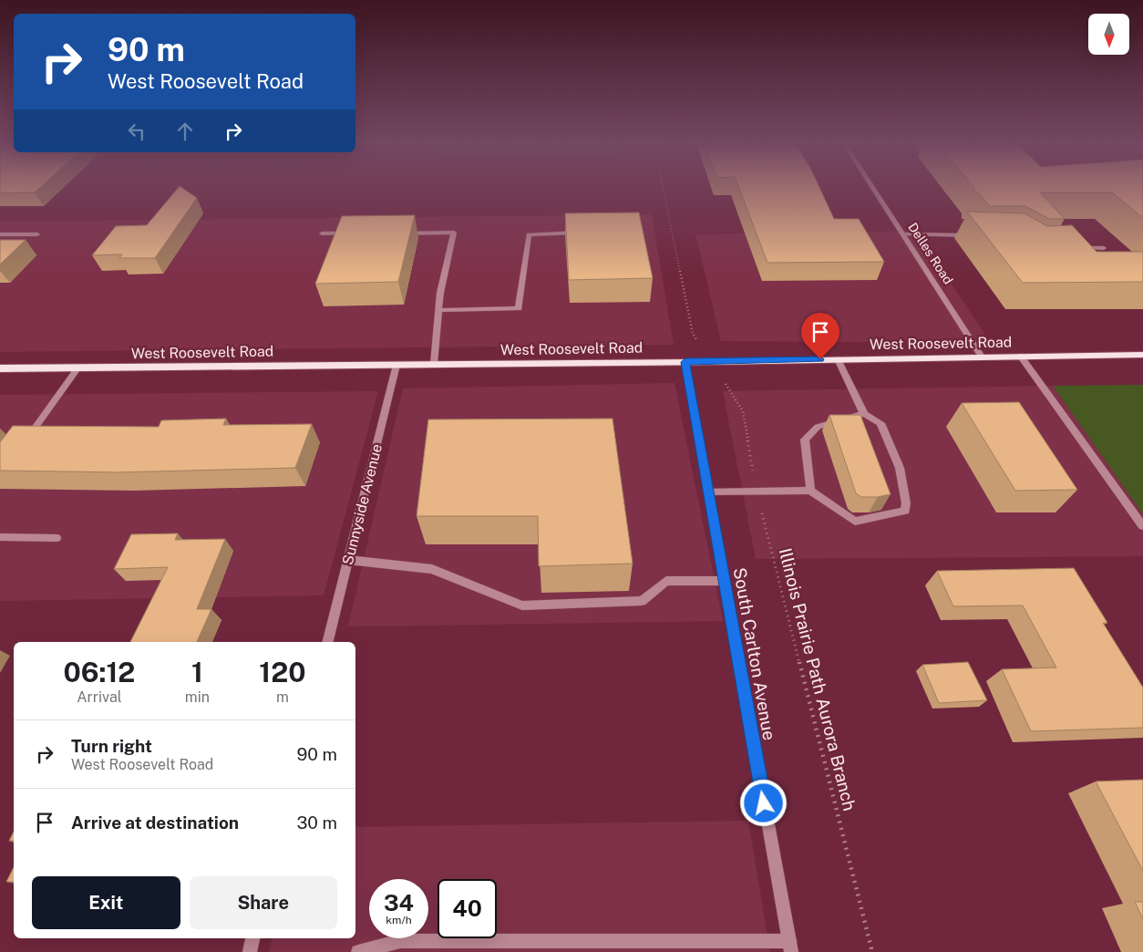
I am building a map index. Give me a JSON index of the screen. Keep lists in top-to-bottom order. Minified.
{"streets":{"main road":["West Roosevelt Road"],"street":["Delles Road","Sunnyside Avenue","South Carlton Avenue"],"path":["Illinois Prairie Path Aurora Branch"]},"crossings":[["Delles Road","West Roosevelt Road"],["West Roosevelt Road","Sunnyside Avenue"],["West Roosevelt Road","South Carlton Avenue"]],"north":"bottom","page":{"turn":["90 m","West Roosevelt Road"],"eta":["06:12","Arrival","1","min","120","m"],"list":[{"name":"Turn right","note":"West Roosevelt Road","value":"90 m"},{"name":"Arrive at destination","value":"30 m"}],"buttons":["Exit","Share"],"speed":"34 km/h","limit":"40"}}
